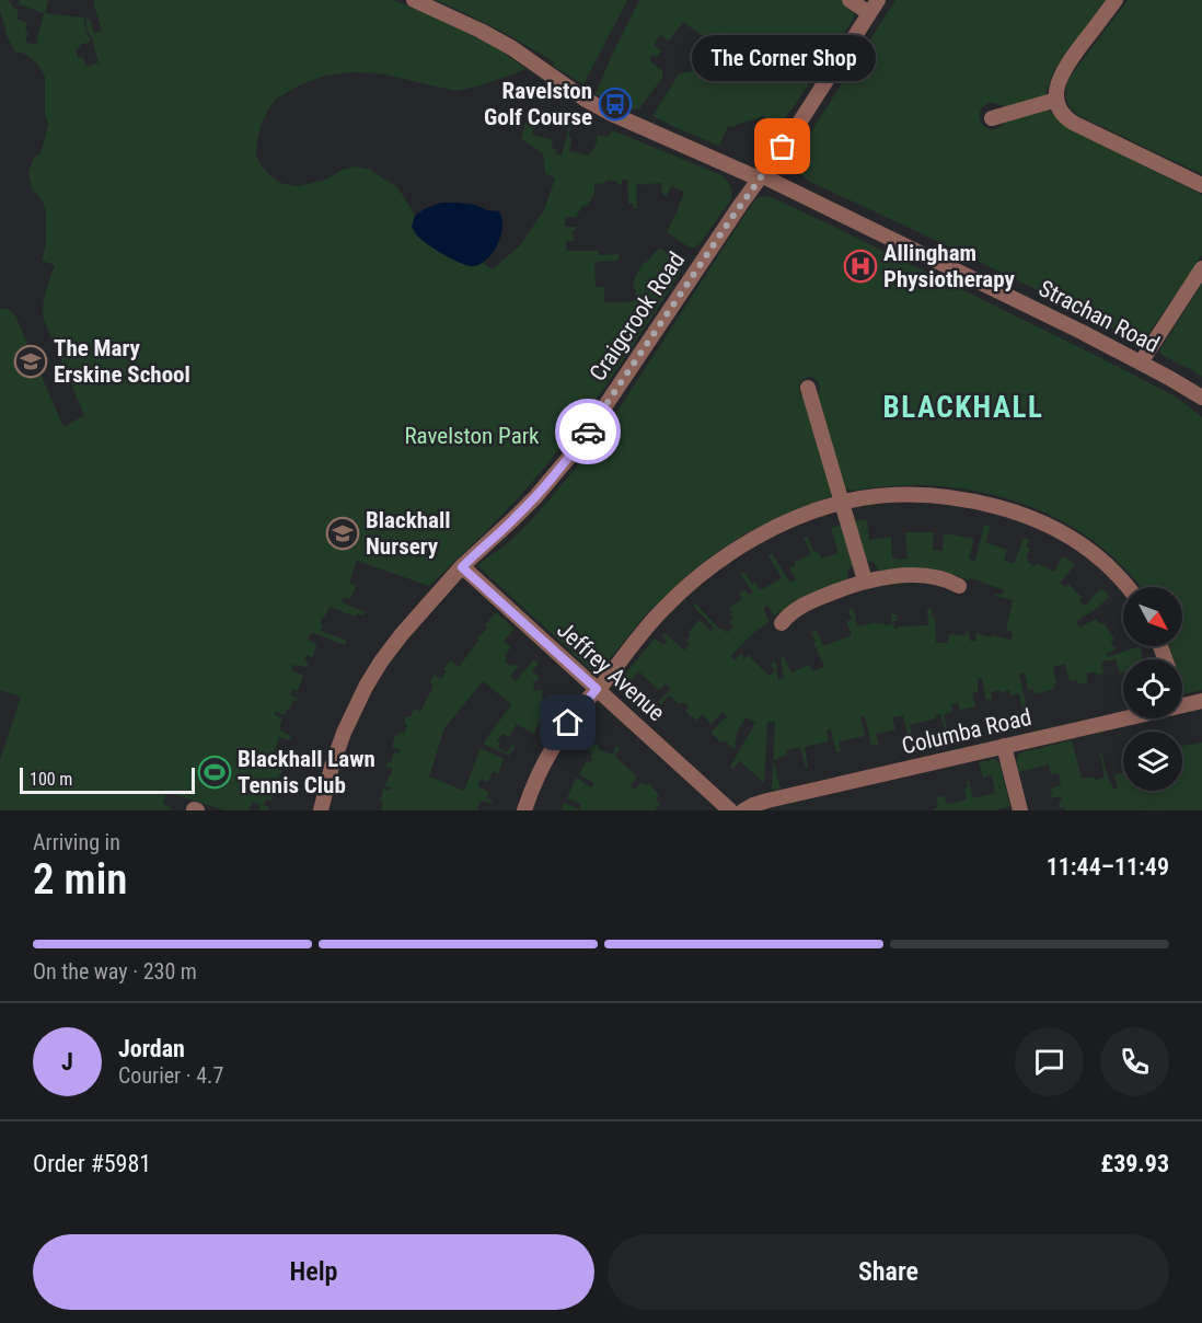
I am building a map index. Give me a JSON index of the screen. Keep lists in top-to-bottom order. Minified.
{"streets":{"street":["Craigcrook Road","Strachan Road","Jeffrey Avenue","Columba Road"]},"crossings":[["Craigcrook Road","Strachan Road"],["Craigcrook Road","Jeffrey Avenue"]],"districts":["BLACKHALL"],"parks":["Ravelston Park"],"places":{"bus stop":["Ravelston Golf Course"],"other":["The Corner Shop"],"hospital":["Allingham Physiotherapy"],"school or university":["The Mary Erskine School","Blackhall Nursery"],"sports":["Blackhall Lawn Tennis Club"]},"scale_bar":"100 m","north":"bottom right","page":{"bubble":"The Corner Shop","scale":"100 m","heading":["2 min","Arriving in","11:44–11:49"],"panel":["Jordan","Courier · 4.7","Order #5981","£39.93"],"bar":"On the way · 230 m","round":"J","buttons":["Help","Share"]}}
